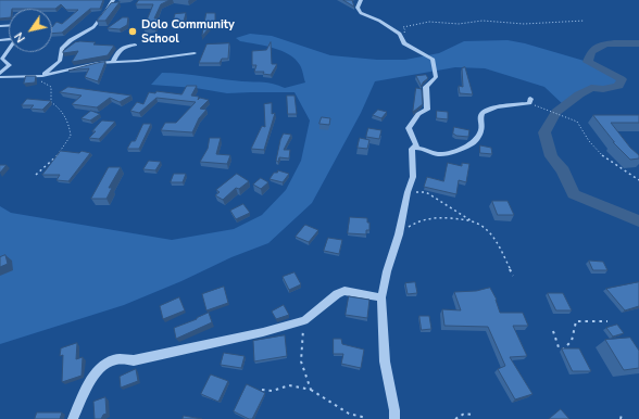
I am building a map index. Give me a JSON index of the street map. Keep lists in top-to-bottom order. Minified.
{"places":["Dolo Community School"],"north":"bottom left"}
